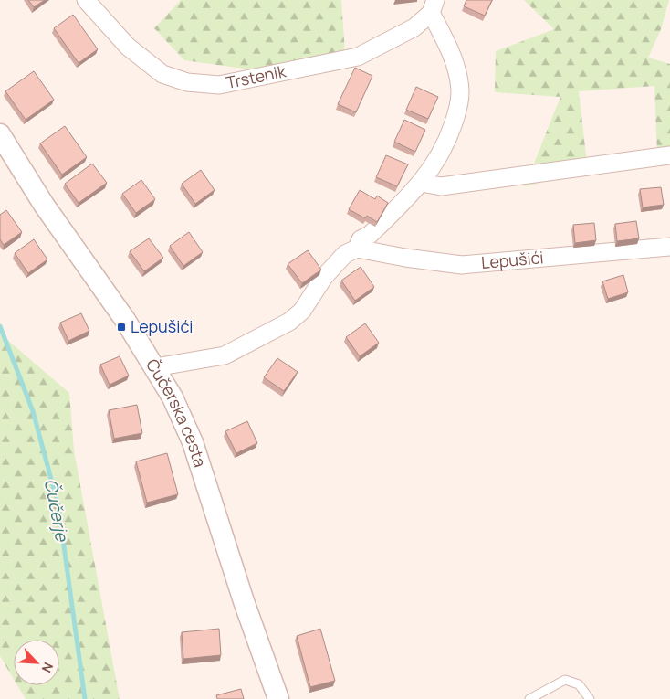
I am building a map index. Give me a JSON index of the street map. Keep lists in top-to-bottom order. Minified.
{"streets":{"street":["Trstenik","Lepušići","Čučerska cesta"]},"water":["Čučerje"],"places":{"transit":["Lepušići"]},"north":"bottom right"}
